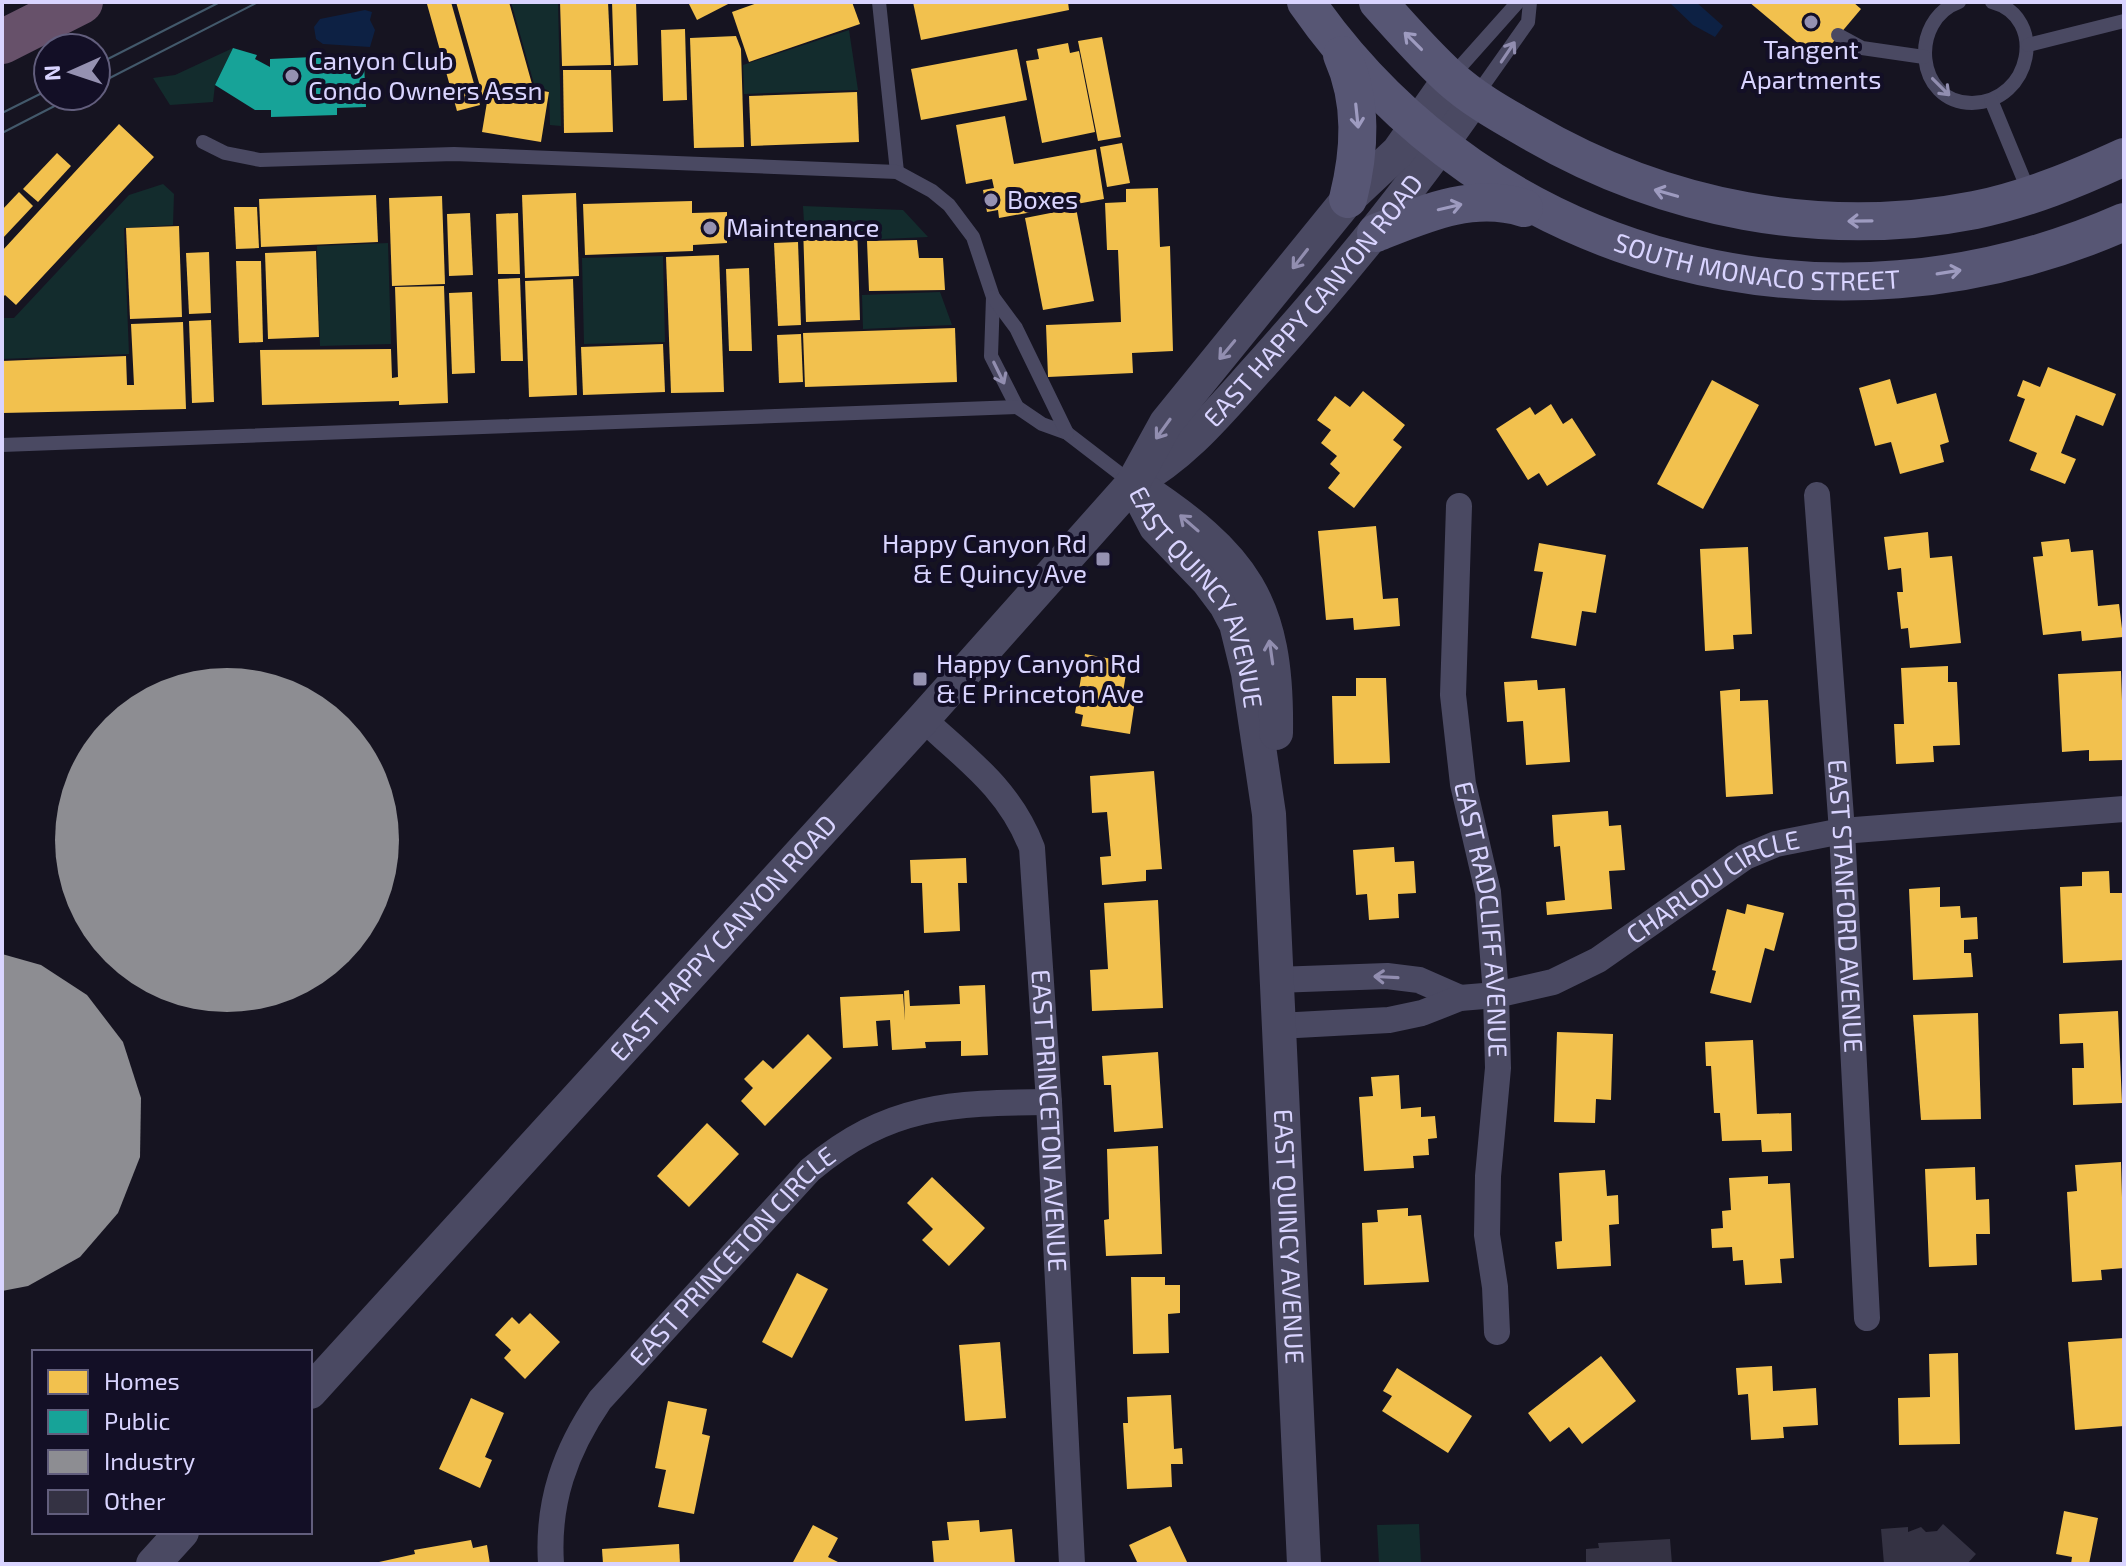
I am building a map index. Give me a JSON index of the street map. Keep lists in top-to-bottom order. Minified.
{"streets":{"main road":["SOUTH MONACO STREET"],"street":["EAST HAPPY CANYON ROAD","EAST QUINCY AVENUE","CHARLOU CIRCLE","EAST STANFORD AVENUE","EAST RADCLIFF AVENUE","EAST PRINCETON AVENUE","EAST PRINCETON CIRCLE"]},"crossings":[["SOUTH MONACO STREET","EAST HAPPY CANYON ROAD"],["EAST HAPPY CANYON ROAD","EAST QUINCY AVENUE"],["EAST HAPPY CANYON ROAD","EAST PRINCETON AVENUE"],["EAST QUINCY AVENUE","CHARLOU CIRCLE"],["CHARLOU CIRCLE","EAST STANFORD AVENUE"],["CHARLOU CIRCLE","EAST RADCLIFF AVENUE"],["EAST PRINCETON AVENUE","EAST PRINCETON CIRCLE"]],"places":{"other":["Tangent Apartments","Canyon Club Condo Owners Assn","Boxes","Maintenance"],"transit":["Happy Canyon Rd & E Quincy Ave","Happy Canyon Rd & E Princeton Ave"]},"legend":["Homes","Public","Industry","Other"],"north":"left"}
